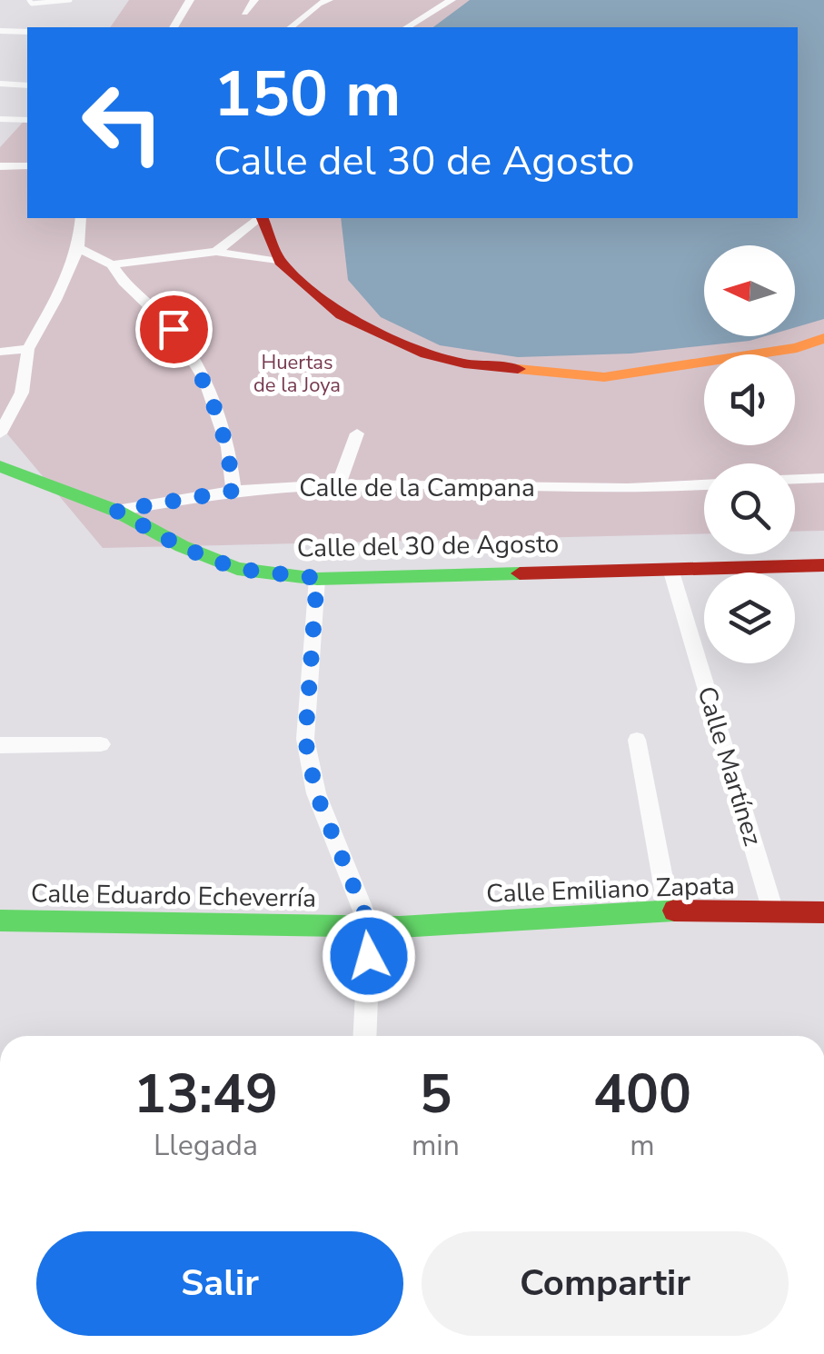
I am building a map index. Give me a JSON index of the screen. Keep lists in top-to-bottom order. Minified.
{"streets":{"street":["Calle de la Campana","Calle del 30 de Agosto","Calle Martínez","Calle Emiliano Zapata","Calle Eduardo Echeverría"]},"crossings":[["Calle de la Campana","Calle del 30 de Agosto"],["Calle del 30 de Agosto","Calle Martínez"],["Calle Martínez","Calle Emiliano Zapata"],["Calle Emiliano Zapata","Calle Eduardo Echeverría"]],"parks":["Huertas de la Joya"],"north":"left","page":{"turn":["150 m","Calle del 30 de Agosto"],"eta":["13:49","Llegada","5","min","400","m"],"buttons":["Salir","Compartir"]}}
